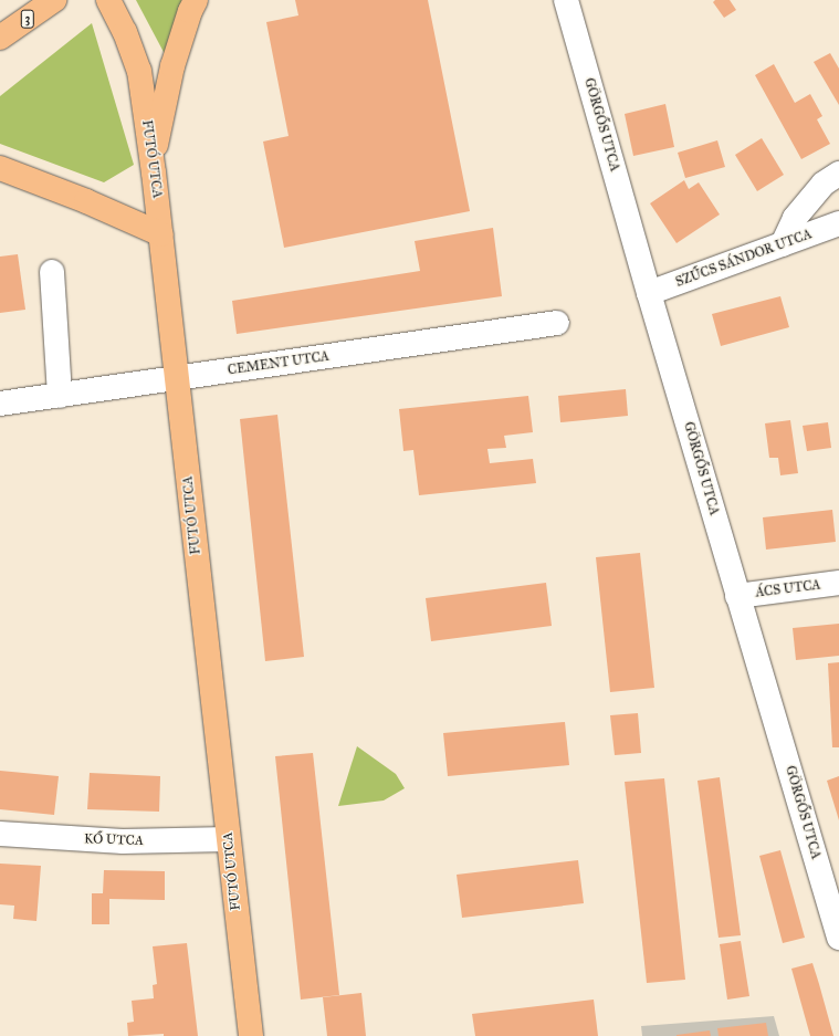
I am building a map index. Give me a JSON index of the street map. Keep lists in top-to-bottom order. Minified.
{"streets":{"main road":["3","FUTÓ UTCA"],"street":["GÖRGŐS UTCA","SZŰCS SÁNDOR UTCA","CEMENT UTCA","ÁCS UTCA","KŐ UTCA"]},"crossings":[["GÖRGŐS UTCA","SZŰCS SÁNDOR UTCA"],["GÖRGŐS UTCA","ÁCS UTCA"],["FUTÓ UTCA","CEMENT UTCA"],["FUTÓ UTCA","KŐ UTCA"]]}
